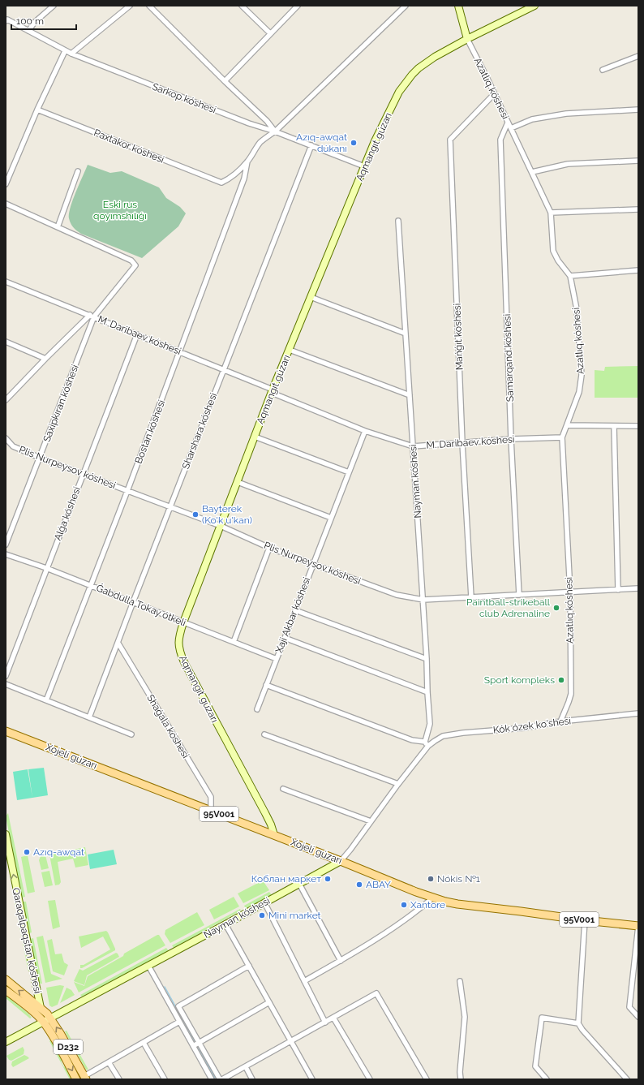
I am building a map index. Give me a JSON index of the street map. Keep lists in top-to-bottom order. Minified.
{"streets":{"main road":["Xojeli gúzarı","95V001","Qaraqalpaqstan kóshesi","D232"],"street":["Azatlıq kóshesi","Sarkop kóshesi","Paxtakor kóshesi","Aqmangıt gúzarı","M. Daribaev kóshesi","Mańǵıt kóshesi","Samarqand kóshesi","Saxipkıran kóshesi","Sharshara kóshesi","Bostan kóshesi","Plis Nurpeysov kóshesi","Nayman kóshesi","Alǵa kóshesi","Ǵabdulla Tokay ótkeli","Xaji Akbar kóshesi","Kók ózek ko'shesi","Shaǵala kóshesi"]},"crossings":[["Azatlıq kóshesi","Aqmangıt gúzarı"],["Azatlıq kóshesi","M. Daribaev kóshesi"],["Azatlıq kóshesi","Mańǵıt kóshesi"],["Azatlıq kóshesi","Samarqand kóshesi"],["Azatlıq kóshesi","Plis Nurpeysov kóshesi"],["Azatlıq kóshesi","Kók ózek ko'shesi"],["Sarkop kóshesi","Aqmangıt gúzarı"],["Sarkop kóshesi","Sharshara kóshesi"],["Paxtakor kóshesi","Bostan kóshesi"],["Aqmangıt gúzarı","M. Daribaev kóshesi"],["Aqmangıt gúzarı","Plis Nurpeysov kóshesi"],["Aqmangıt gúzarı","Ǵabdulla Tokay ótkeli"],["Aqmangıt gúzarı","Xojeli gúzarı"],["M. Daribaev kóshesi","Mańǵıt kóshesi"],["M. Daribaev kóshesi","Samarqand kóshesi"],["M. Daribaev kóshesi","Saxipkıran kóshesi"],["M. Daribaev kóshesi","Sharshara kóshesi"],["M. Daribaev kóshesi","Bostan kóshesi"],["M. Daribaev kóshesi","Nayman kóshesi"],["M. Daribaev kóshesi","Alǵa kóshesi"],["M. Daribaev kóshesi","Xaji Akbar kóshesi"],["Mańǵıt kóshesi","Plis Nurpeysov kóshesi"],["Samarqand kóshesi","Plis Nurpeysov kóshesi"],["Saxipkıran kóshesi","Plis Nurpeysov kóshesi"],["Sharshara kóshesi","Plis Nurpeysov kóshesi"],["Sharshara kóshesi","Ǵabdulla Tokay ótkeli"],["Sharshara kóshesi","Shaǵala kóshesi"],["Bostan kóshesi","Plis Nurpeysov kóshesi"],["Bostan kóshesi","Ǵabdulla Tokay ótkeli"],["Plis Nurpeysov kóshesi","Nayman kóshesi"],["Plis Nurpeysov kóshesi","Alǵa kóshesi"],["Plis Nurpeysov kóshesi","Xaji Akbar kóshesi"],["Nayman kóshesi","Kók ózek ko'shesi"],["Nayman kóshesi","Xojeli gúzarı"],["Nayman kóshesi","Qaraqalpaqstan kóshesi"],["Alǵa kóshesi","Ǵabdulla Tokay ótkeli"],["Ǵabdulla Tokay ótkeli","Xaji Akbar kóshesi"],["Shaǵala kóshesi","Xojeli gúzarı"]],"parks":["Eski rus qoyımshılıǵı"],"places":["Azıq-awqat dúkanı","Bayterek (Ko'k u'kan)","Paintball-strikeball club Adrenaline","Sport kompleks","Azıq-awqat","Коблан маркет","Nókis №1","ABAY","Xantore","Mini market"],"scale_bar":"100 m"}
